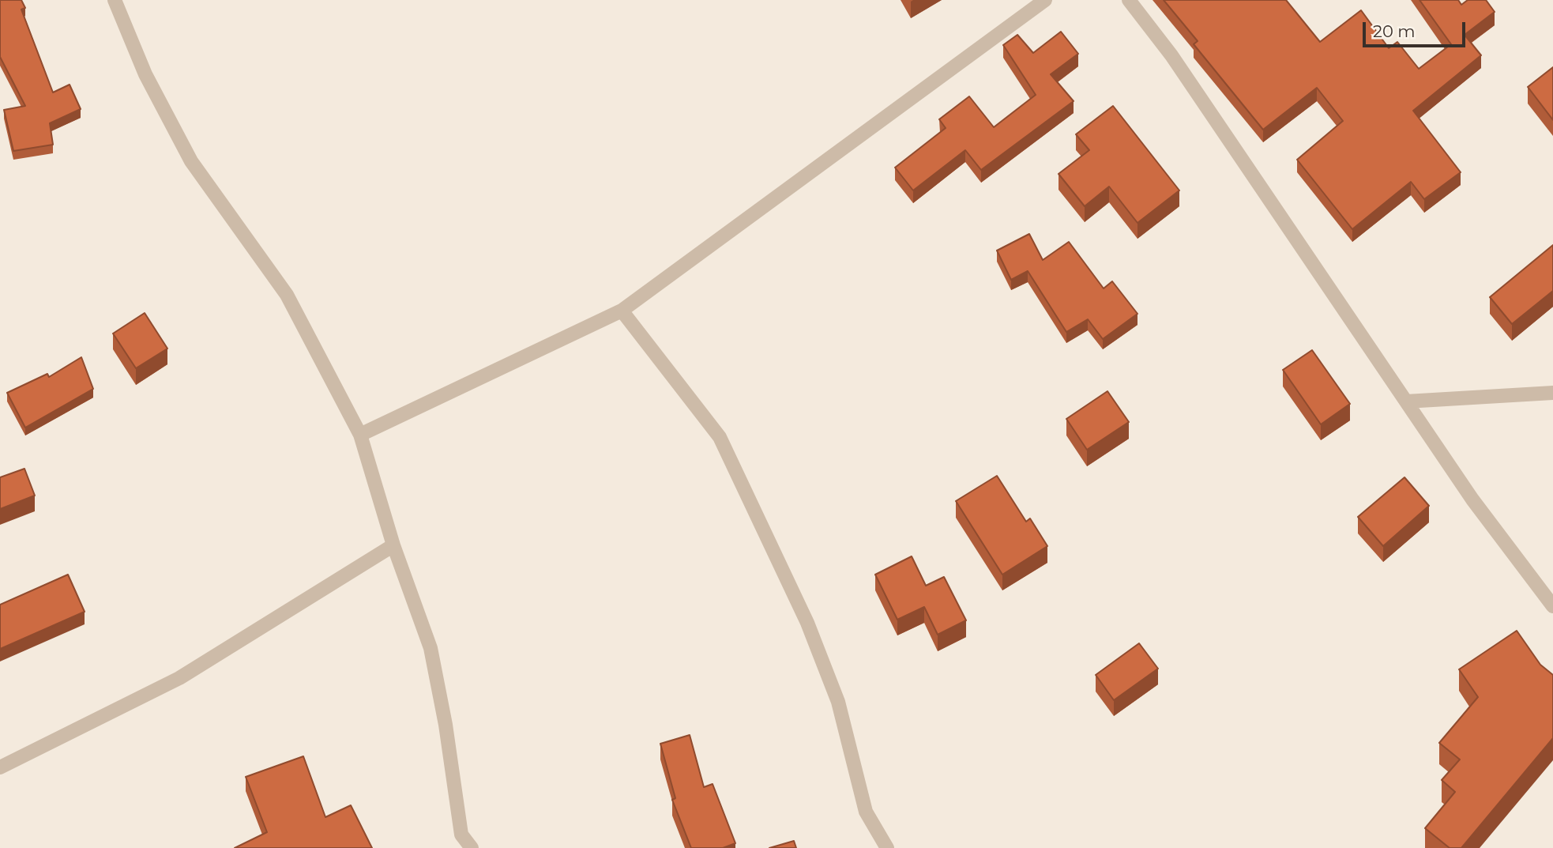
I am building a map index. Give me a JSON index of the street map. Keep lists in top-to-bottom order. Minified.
{"scale_bar":"20 m"}
